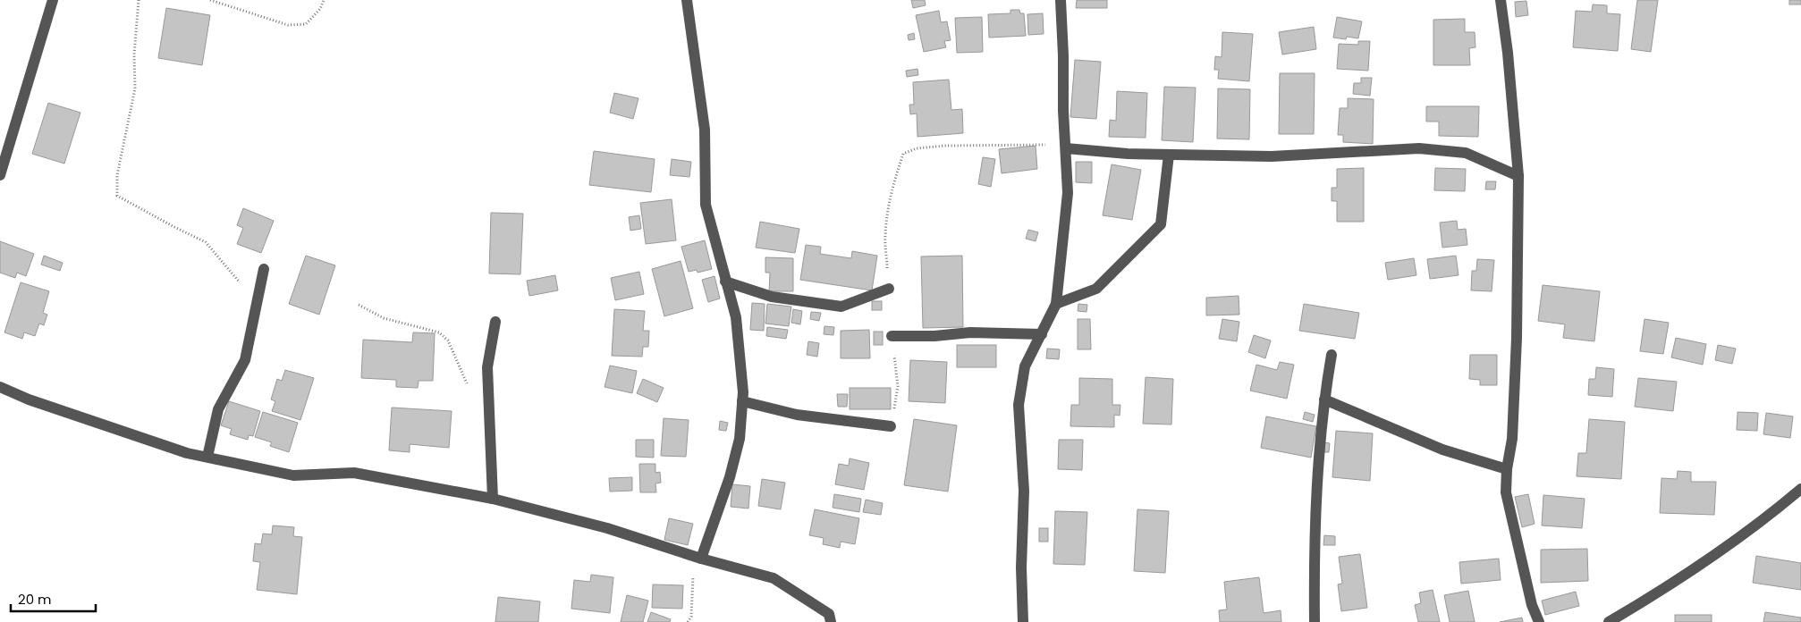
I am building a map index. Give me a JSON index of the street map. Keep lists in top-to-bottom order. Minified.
{"scale_bar":"20 m"}
